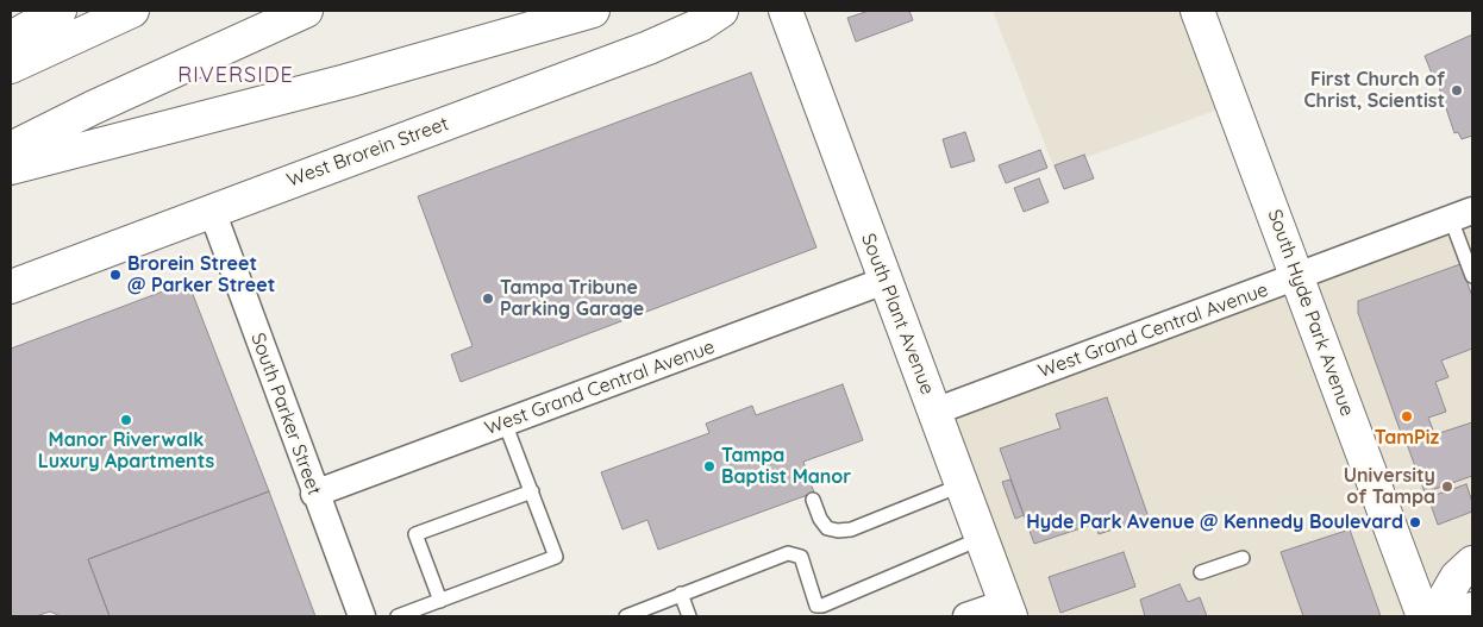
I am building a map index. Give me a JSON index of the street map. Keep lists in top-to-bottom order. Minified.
{"streets":{"main road":["West Brorein Street","South Hyde Park Avenue","South Plant Avenue"],"street":["West Grand Central Avenue","South Parker Street"]},"crossings":[["West Brorein Street","South Parker Street"],["South Hyde Park Avenue","West Grand Central Avenue"],["South Plant Avenue","West Grand Central Avenue"],["West Grand Central Avenue","South Parker Street"]],"districts":["RIVERSIDE"],"places":["First Church of Christ, Scientist","Brorein Street @ Parker Street","Tampa Tribune Parking Garage","TamPiz","Manor Riverwalk Luxury Apartments","Tampa Baptist Manor","University of Tampa","Hyde Park Avenue @ Kennedy Boulevard"]}
